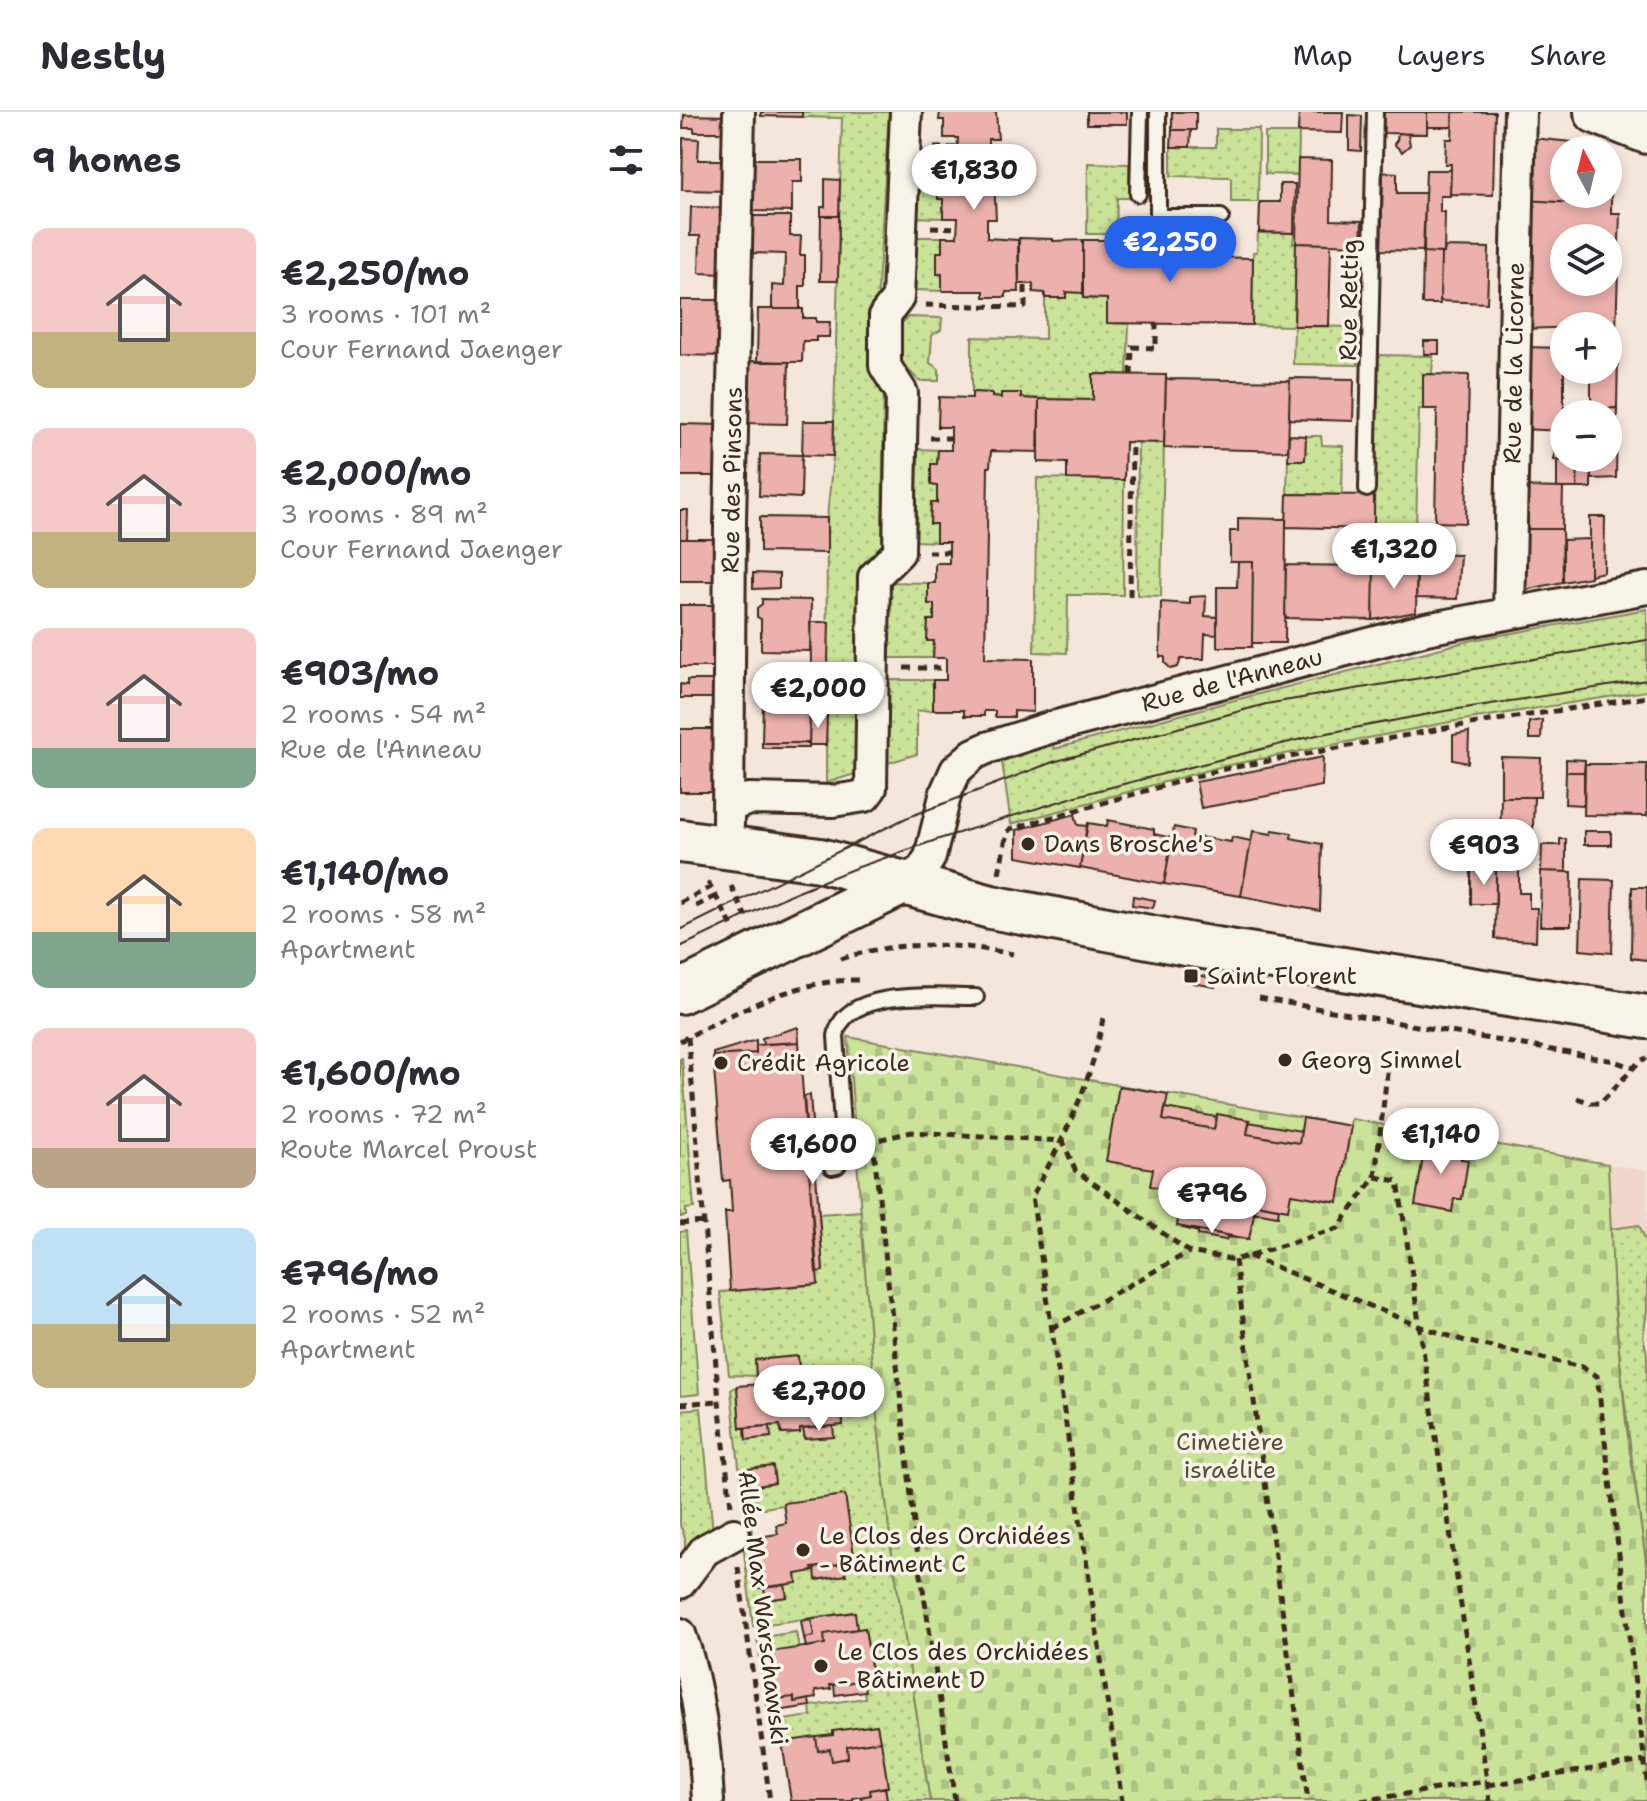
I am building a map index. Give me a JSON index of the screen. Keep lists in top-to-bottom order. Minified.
{"streets":{"street":["Rue de la Licorne","Rue des Pinsons","Rue de l'Anneau"],"lane":["Rue Rettig"],"path":["Allée Max Warschawski"]},"crossings":[["Rue de la Licorne","Rue de l'Anneau"]],"parks":["Cimetière israélite"],"places":{"other":["Dans Brosche's","Georg Simmel","Crédit Agricole","Le Clos des Orchidées - Bâtiment C","Le Clos des Orchidées - Bâtiment D"],"transit":["Saint Florent"]},"north":"top","page":{"header":"Nestly","nav":["Map","Layers","Share"],"heading":"9 homes","map_buttons":["+","−"],"price":["€1,830","€2,250","€1,320","€2,000","€903","€1,140","€1,600","€796","€2,700"],"list":[{"name":"€2,250/mo","note":"3 rooms · 101 m² · Cour Fernand Jaenger"},{"name":"€2,000/mo","note":"3 rooms · 89 m² · Cour Fernand Jaenger"},{"name":"€903/mo","note":"2 rooms · 54 m² · Rue de l'Anneau"},{"name":"€1,140/mo","note":"2 rooms · 58 m² · Apartment"},{"name":"€1,600/mo","note":"2 rooms · 72 m² · Route Marcel Proust"},{"name":"€796/mo","note":"2 rooms · 52 m² · Apartment"}]}}
